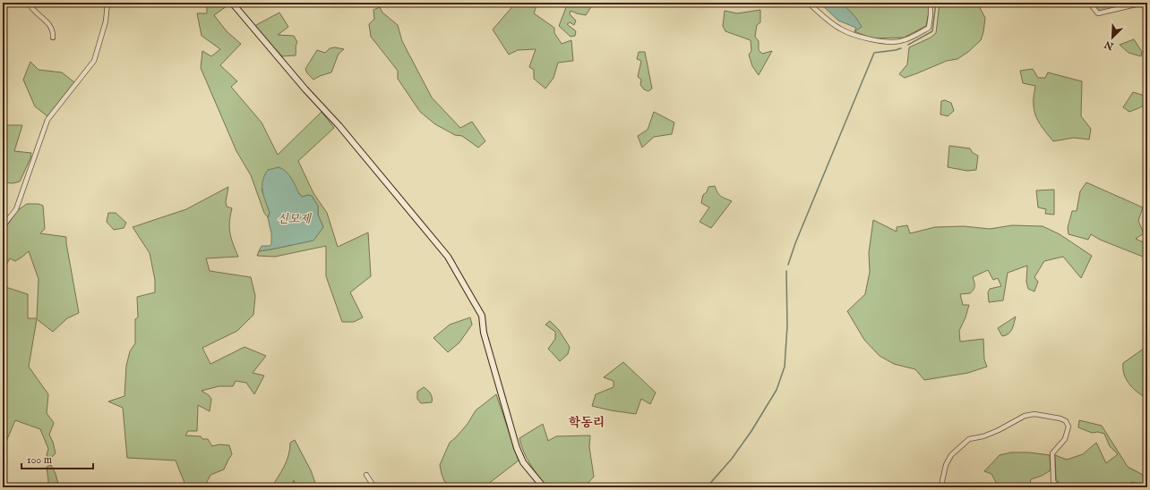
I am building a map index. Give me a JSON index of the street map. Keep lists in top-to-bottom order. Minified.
{"districts":["학동리"],"water":["신모제"],"scale_bar":"100 m","north":"bottom left"}
